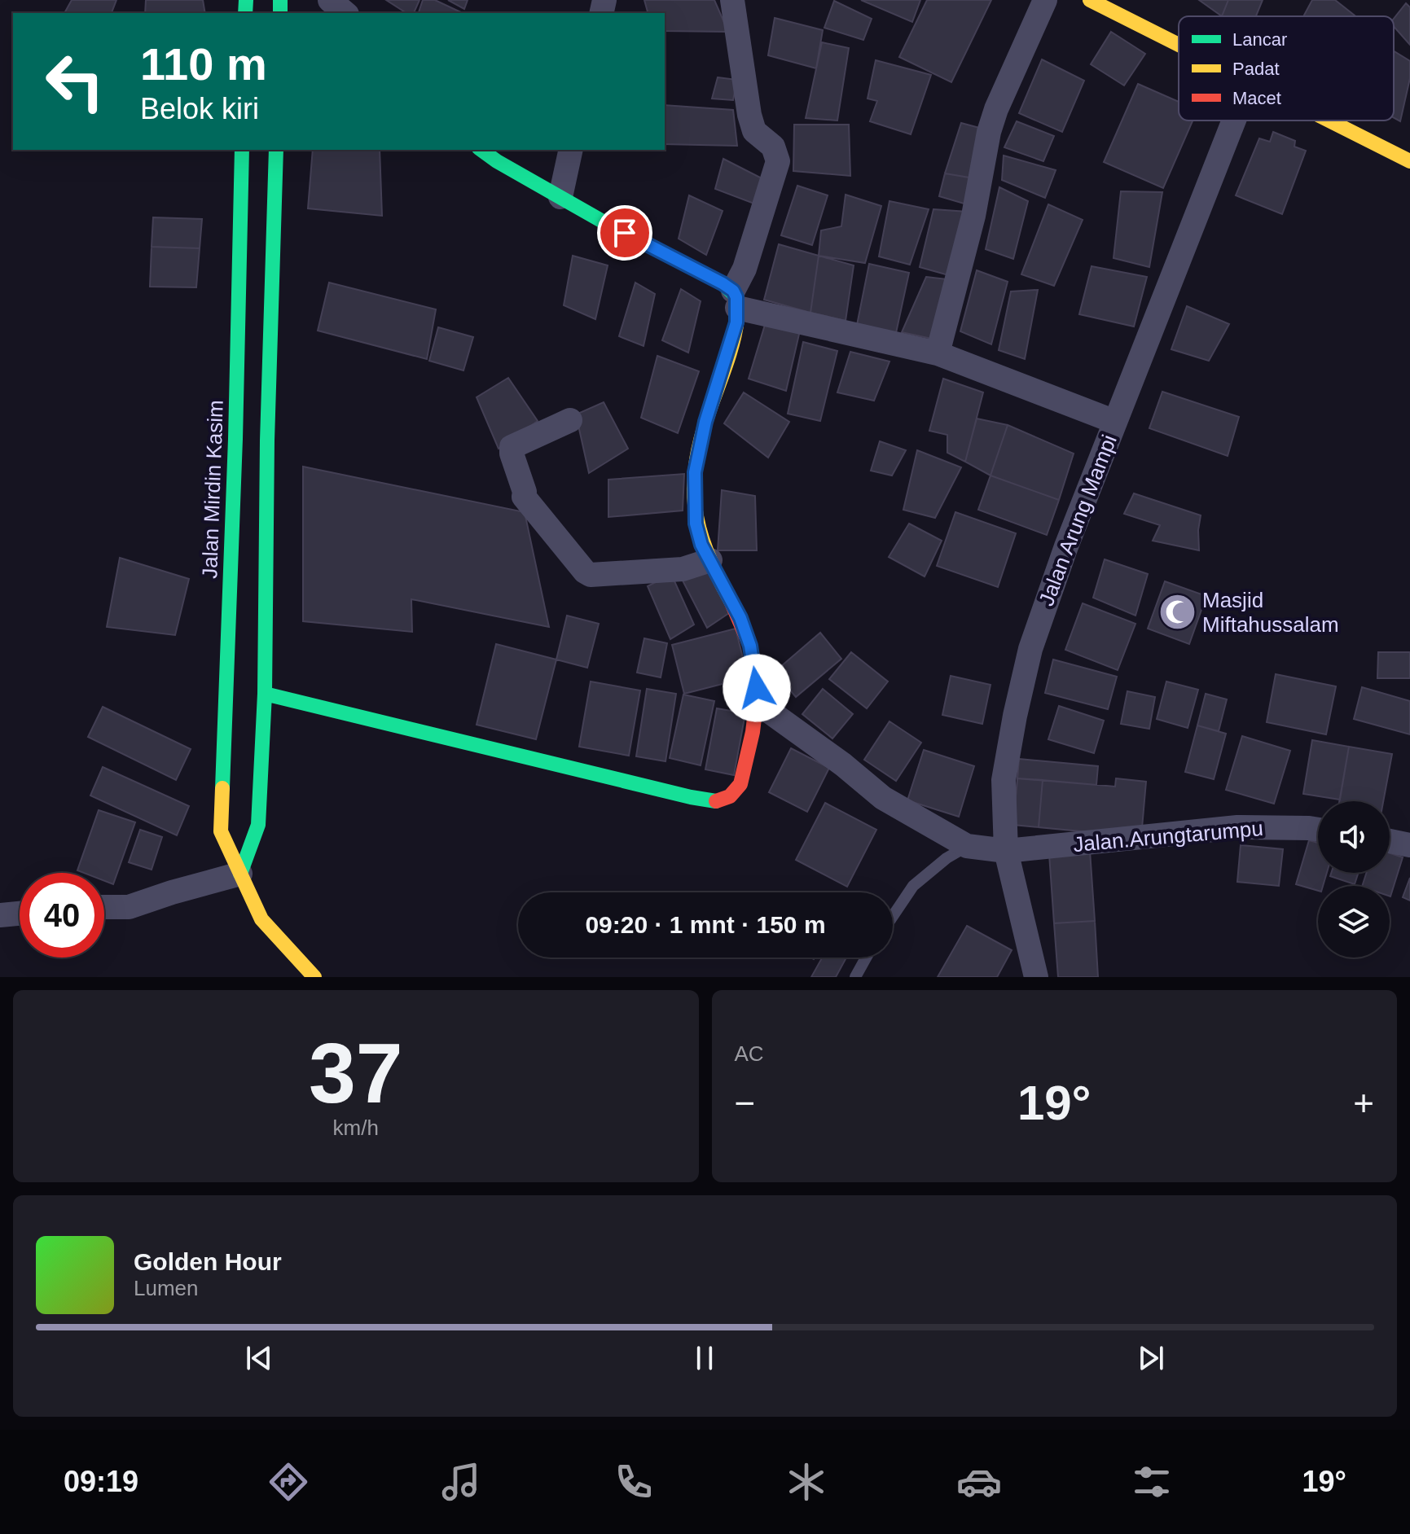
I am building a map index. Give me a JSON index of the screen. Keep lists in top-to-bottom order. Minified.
{"streets":{"main road":["Jalan Mirdin Kasim"],"street":["Jalan Arung Mampi","Jalan.Arungtarumpu"]},"crossings":[["Jalan Arung Mampi","Jalan.Arungtarumpu"]],"places":{"mosque":["Masjid Miftahussalam"]},"legend":["Lancar","Padat","Macet"],"page":{"turn":["110 m","Belok kiri"],"limit":"40","trip":"09:20 · 1 mnt · 150 m","tile":[["37","km/h"],"AC"],"heat":["−","19°","+"],"song":["Golden Hour","Lumen"],"tabs":["09:19","19°"]}}
